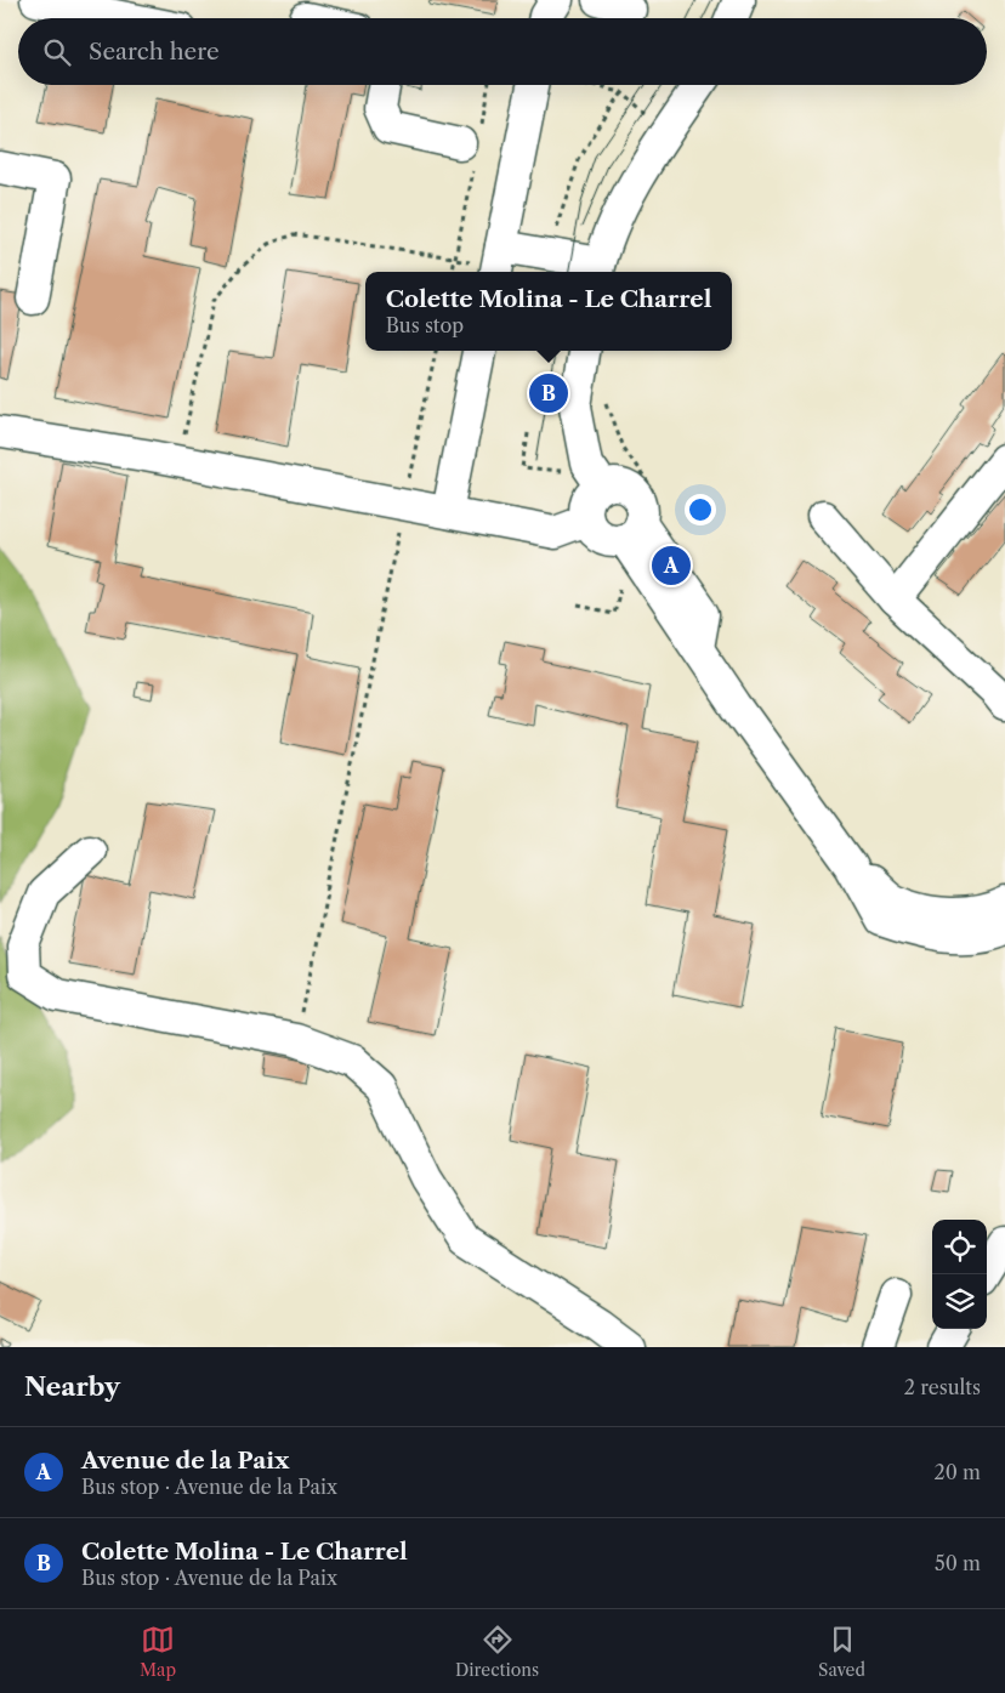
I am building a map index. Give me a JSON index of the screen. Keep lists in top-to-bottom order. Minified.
{"page":{"search":"Search here","popup":["Colette Molina - Le Charrel","Bus stop"],"pins":["B","A"],"heading":["Nearby","2 results"],"list":[{"mark":"A","name":"Avenue de la Paix","note":"Bus stop · Avenue de la Paix","value":"20 m"},{"mark":"B","name":"Colette Molina - Le Charrel","note":"Bus stop · Avenue de la Paix","value":"50 m"}],"nav":["Map","Directions","Saved"]}}
